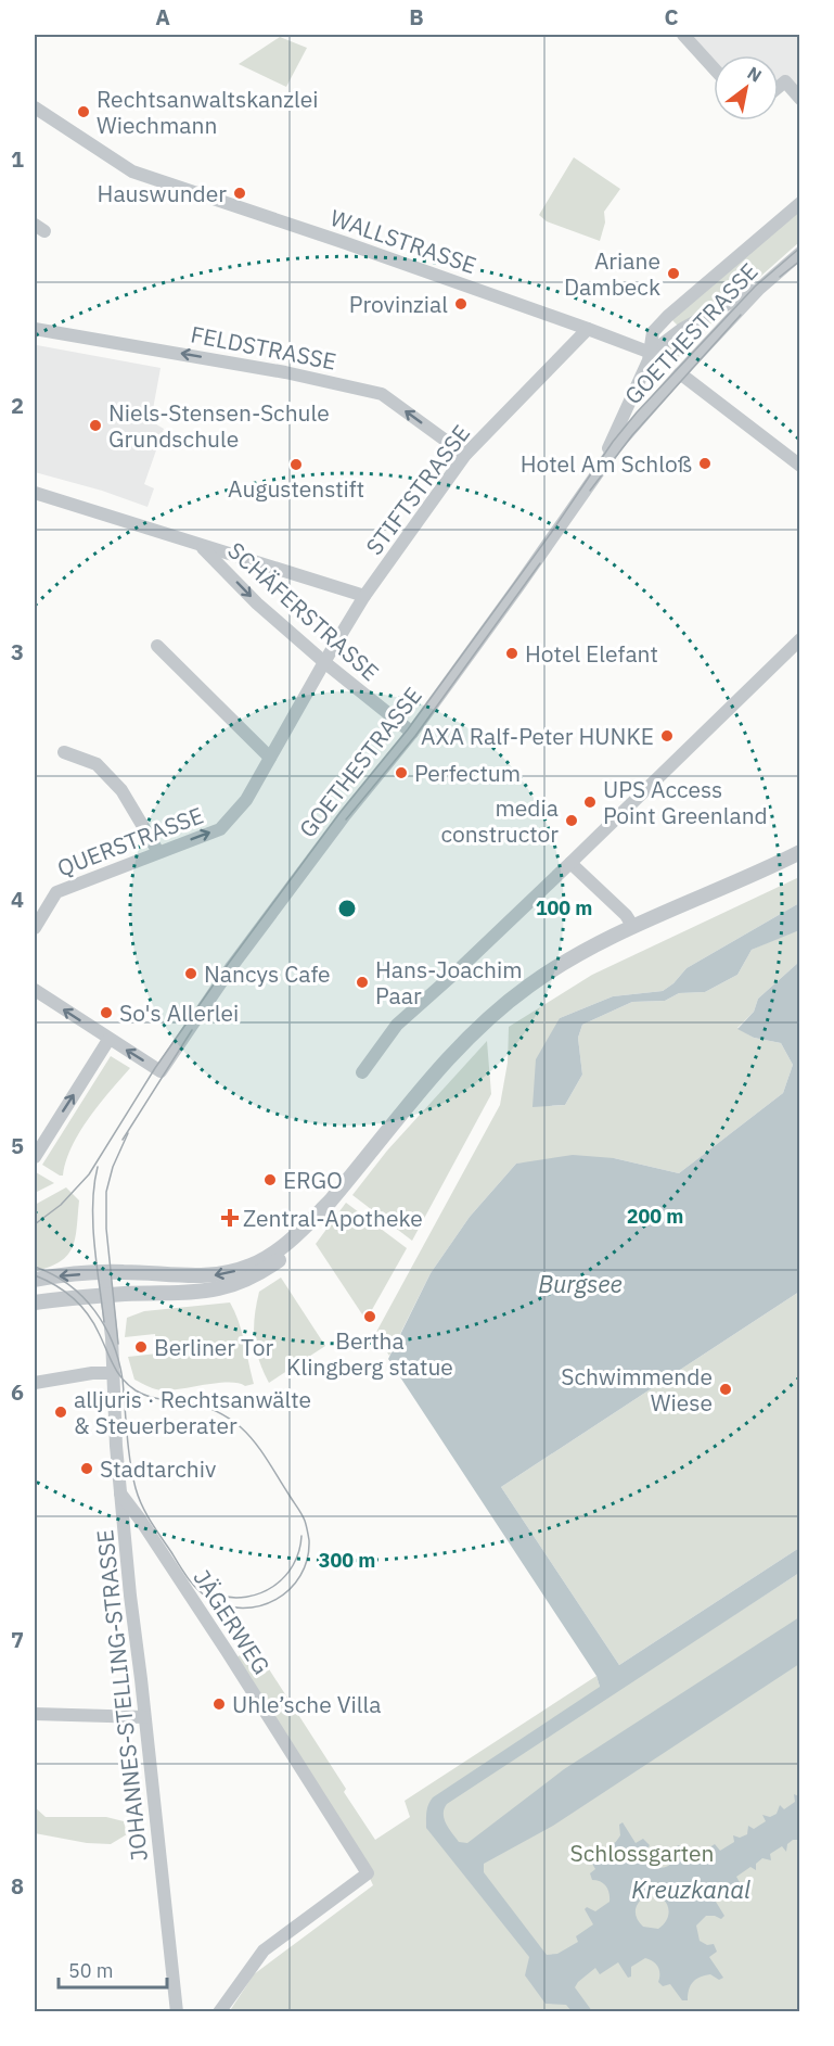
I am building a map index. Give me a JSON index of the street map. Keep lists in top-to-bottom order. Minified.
{"streets":{"street":["WALLSTRASSE","GOETHESTRASSE","FELDSTRASSE","STIFTSTRASSE","SCHÄFERSTRASSE","QUERSTRASSE","JÄGERWEG","JOHANNES-STELLING-STRASSE"]},"crossings":[["WALLSTRASSE","GOETHESTRASSE"],["WALLSTRASSE","STIFTSTRASSE"],["GOETHESTRASSE","SCHÄFERSTRASSE"],["FELDSTRASSE","STIFTSTRASSE"],["STIFTSTRASSE","SCHÄFERSTRASSE"],["STIFTSTRASSE","QUERSTRASSE"],["SCHÄFERSTRASSE","QUERSTRASSE"],["JÄGERWEG","JOHANNES-STELLING-STRASSE"]],"one_way":["FELDSTRASSE","QUERSTRASSE"],"water":["Burgsee","Kreuzkanal"],"parks":["Schlossgarten"],"places":{"other":["Rechtsanwaltskanzlei Wiechmann","Hauswunder","Ariane Dambeck","Provinzial","Niels-Stensen-Schule Grundschule","Hotel Am Schloß","Augustenstift","Hotel Elefant","AXA Ralf-Peter HUNKE","Perfectum","UPS Access Point Greenland","media constructor","Nancys Cafe","Hans-Joachim Paar","So's Allerlei","ERGO","Bertha Klingberg statue","Berliner Tor","Schwimmende Wiese","alljuris · Rechtsanwälte & Steuerberater","Stadtarchiv","Uhle’sche Villa"],"health":["Zentral-Apotheke"]},"scale_bar":"50 m","north":"top right","grid":{"columns":["A","B","C"],"rows":["1","2","3","4","5","6","7","8"]},"rings":["100 m","200 m","300 m"]}
